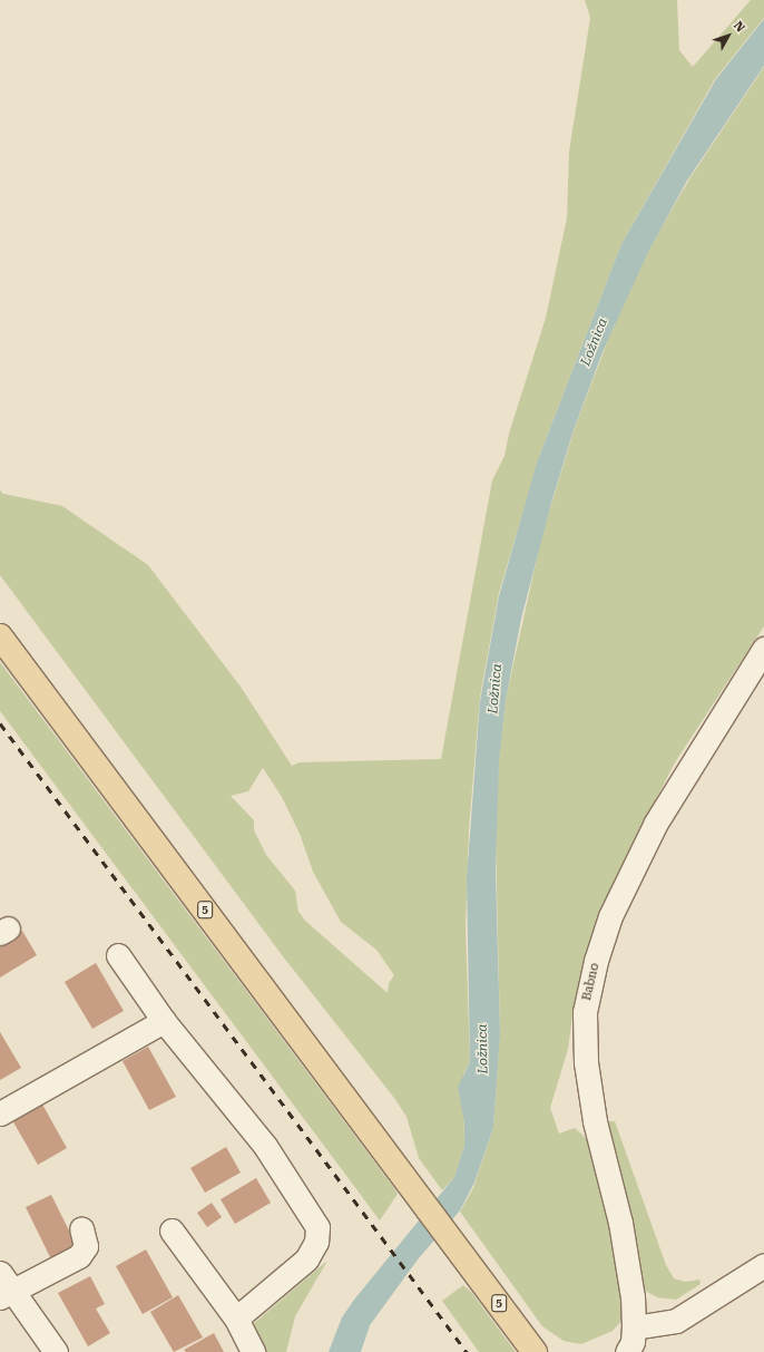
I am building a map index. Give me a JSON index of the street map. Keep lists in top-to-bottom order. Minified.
{"streets":{"main road":["5"],"street":["Babno"]},"water":["Ložnica"],"north":"top right"}
